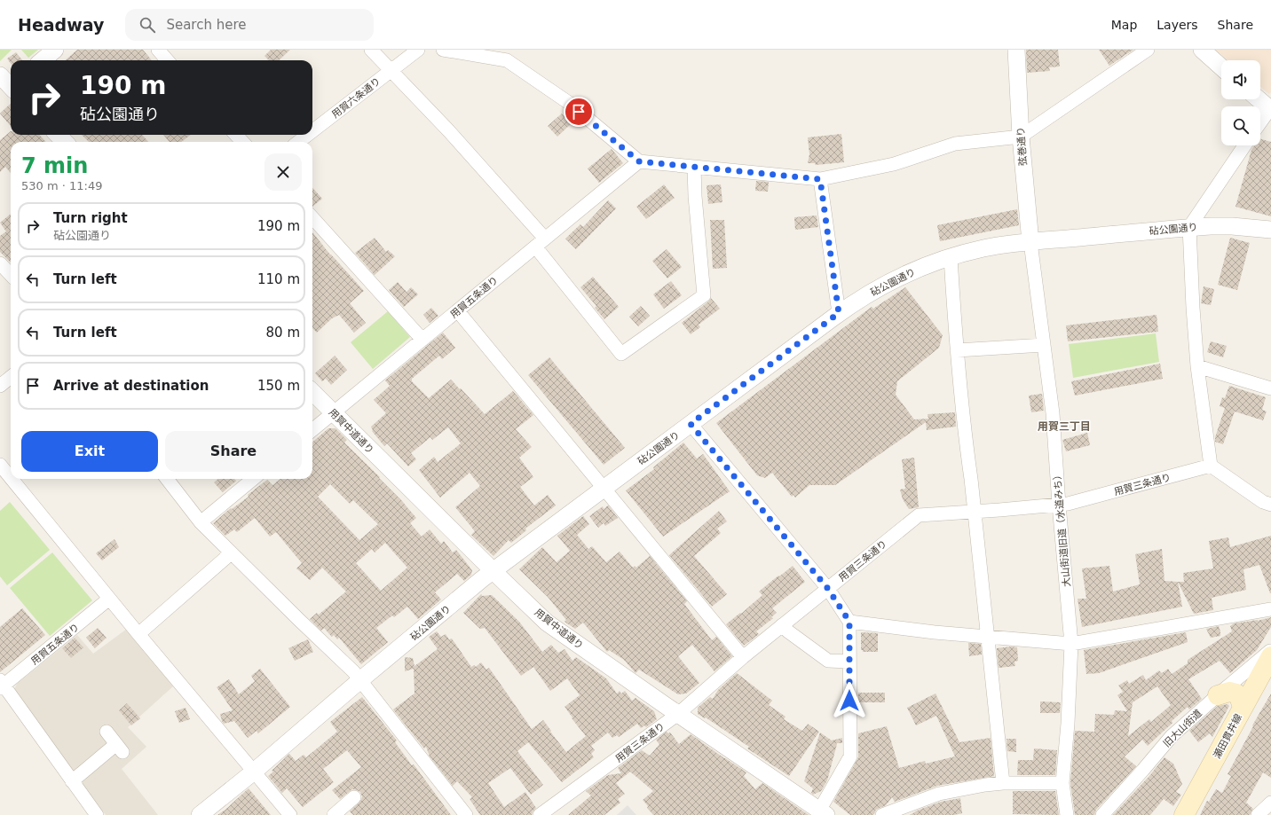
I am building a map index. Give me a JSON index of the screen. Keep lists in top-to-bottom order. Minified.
{"streets":{"main road":["瀬田貫井線"],"street":["用賀六条通り","弦巻通り","砧公園通り","用賀五条通り","用賀中道通り","用賀三条通り","大山街道旧道（水道みち）","旧大山街道"]},"crossings":[["弦巻通り","砧公園通り"],["弦巻通り","大山街道旧道（水道みち）"],["砧公園通り","用賀中道通り"],["砧公園通り","大山街道旧道（水道みち）"],["用賀五条通り","用賀中道通り"],["用賀中道通り","用賀三条通り"],["用賀三条通り","大山街道旧道（水道みち）"]],"districts":["用賀三丁目"],"page":{"header":"Headway","search":"Search here","nav":["Map","Layers","Share"],"turn":["190 m","砧公園通り"],"heading":["7 min","530 m · 11:49"],"list":[{"name":"Turn right","note":"砧公園通り","value":"190 m"},{"name":"Turn left","value":"110 m"},{"name":"Turn left","value":"80 m"},{"name":"Arrive at destination","value":"150 m"}],"buttons":["Exit","Share"]}}
